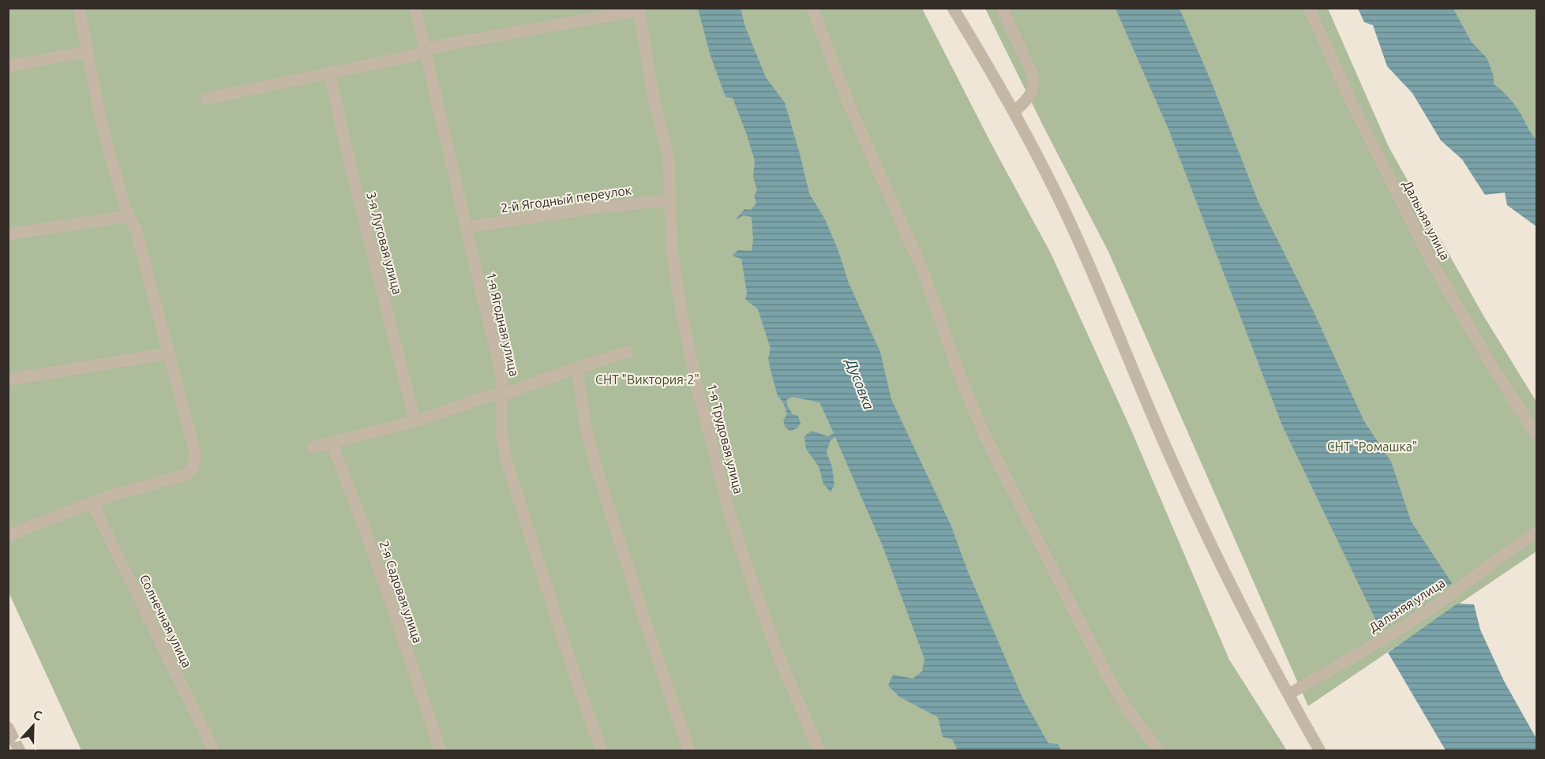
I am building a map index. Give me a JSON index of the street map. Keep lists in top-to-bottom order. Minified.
{"streets":{"street":["2-й Ягодный переулок","Дальняя улица","3-я Луговая улица","1-я Ягодная улица","1-я Трудовая улица","2-я Садовая улица","Солнечная улица"]},"crossings":[["2-й Ягодный переулок","1-я Ягодная улица"],["2-й Ягодный переулок","1-я Трудовая улица"]],"water":["Дусовка"],"parks":["СНТ \"Виктория-2\"","СНТ \"Ромашка\""],"north":"top"}
